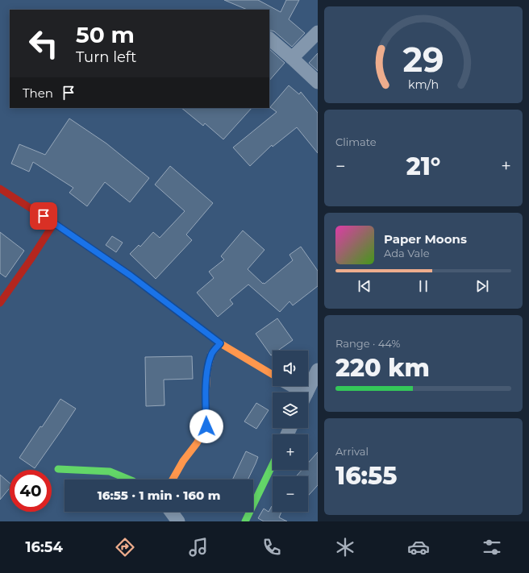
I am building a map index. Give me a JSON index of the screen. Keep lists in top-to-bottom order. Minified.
{"page":{"turn":["50 m","Turn left"],"then":"Then","tile":["Climate",["Range · 44%","220 km"],["Arrival","16:55"]],"heat":["−","21°","+"],"song":["Paper Moons","Ada Vale"],"map_buttons":["+","−"],"limit":"40","trip":"16:55 · 1 min · 160 m","tabs":"16:54","gauge":["29","km/h"]}}
